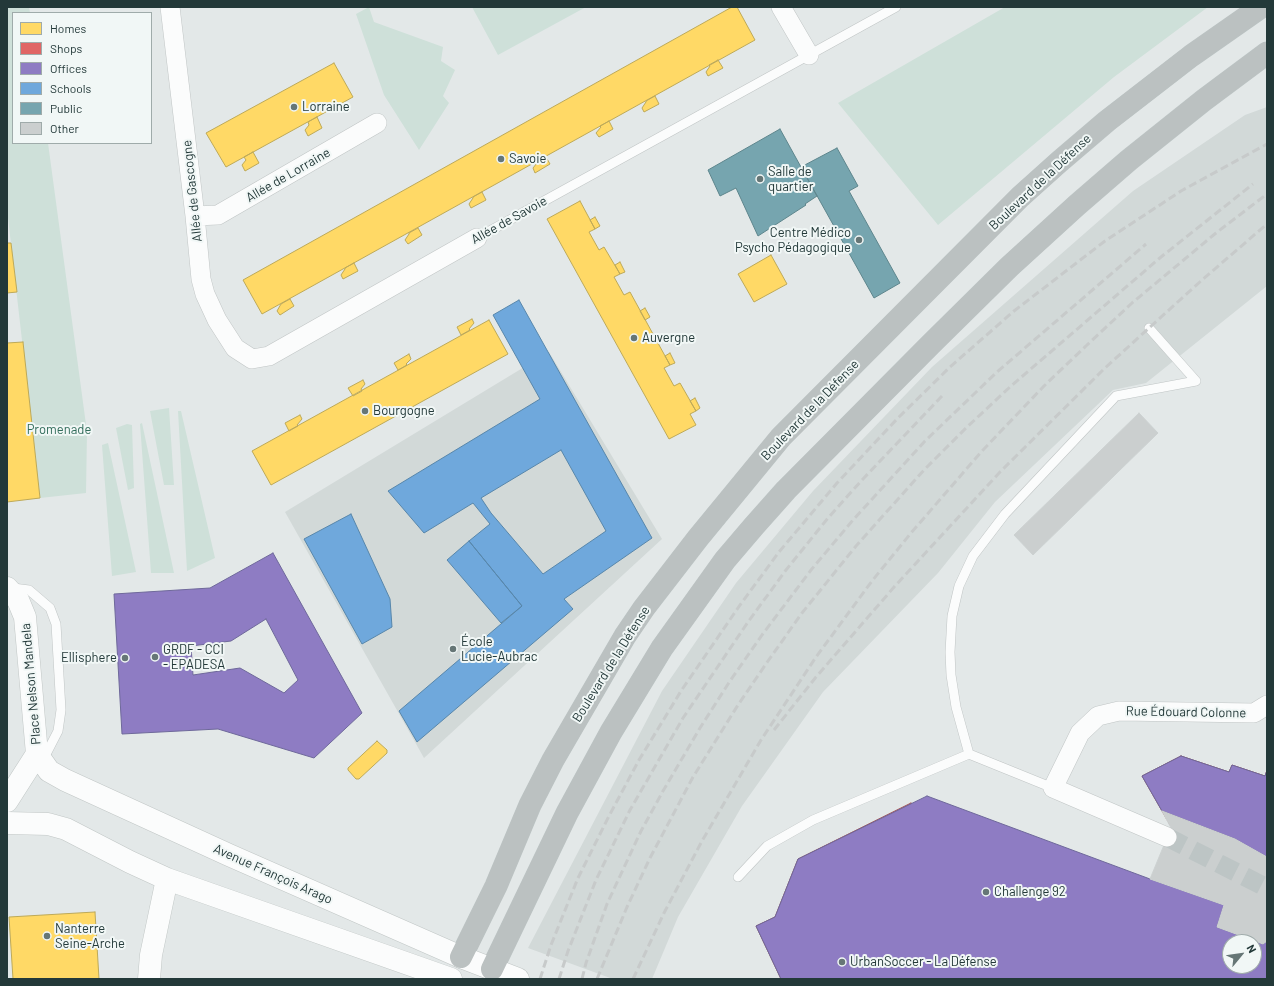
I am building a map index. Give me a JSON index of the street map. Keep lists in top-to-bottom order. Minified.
{"streets":{"highway":["Boulevard de la Défense"],"main road":["Place Nelson Mandela","Avenue François Arago"],"street":["Allée de Lorraine","Allée de Gascogne","Allée de Savoie","Rue Édouard Colonne"]},"crossings":[["Allée de Lorraine","Allée de Gascogne"],["Boulevard de la Défense","Avenue François Arago"],["Allée de Gascogne","Allée de Savoie"],["Place Nelson Mandela","Avenue François Arago"]],"parks":["Promenade"],"places":["Lorraine","Savoie","Salle de quartier","Centre Médico Psycho Pédagogique","Auvergne","Bourgogne","École Lucie-Aubrac","GRDF - CCI - EPADESA","Ellisphere","Challenge 92","Nanterre Seine-Arche","UrbanSoccer - La Défense"],"legend":["Homes","Shops","Offices","Schools","Public","Other"],"north":"top right"}
